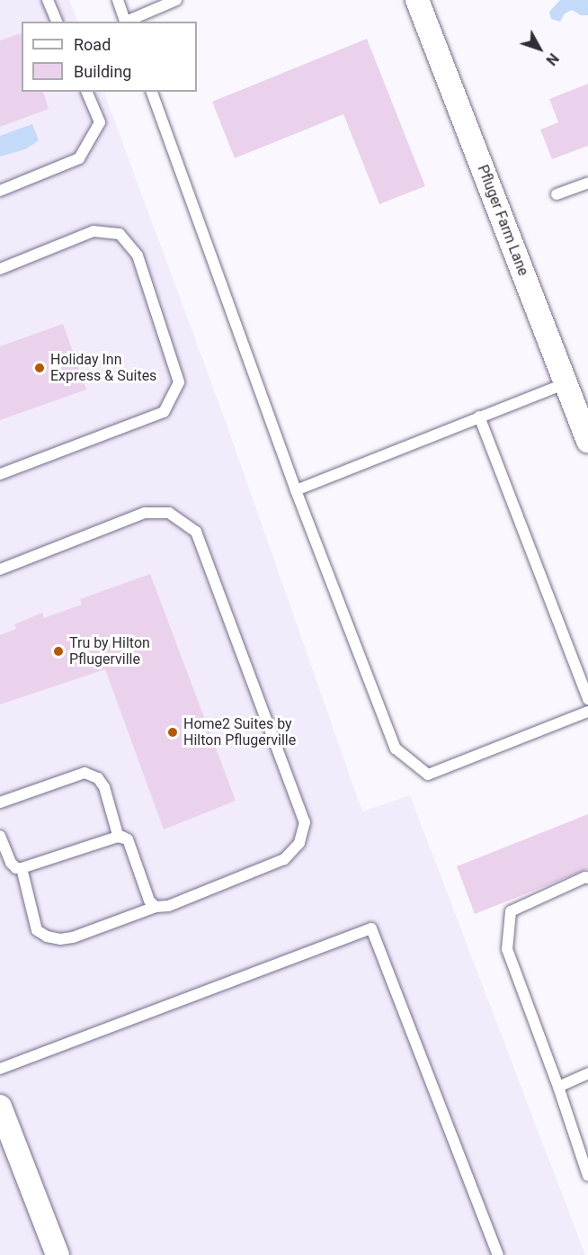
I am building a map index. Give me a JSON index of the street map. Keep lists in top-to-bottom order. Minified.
{"streets":{"street":["Pfluger Farm Lane"]},"places":["Holiday Inn Express & Suites","Tru by Hilton Pflugerville","Home2 Suites by Hilton Pflugerville"],"legend":["Road","Building"],"north":"bottom right"}
